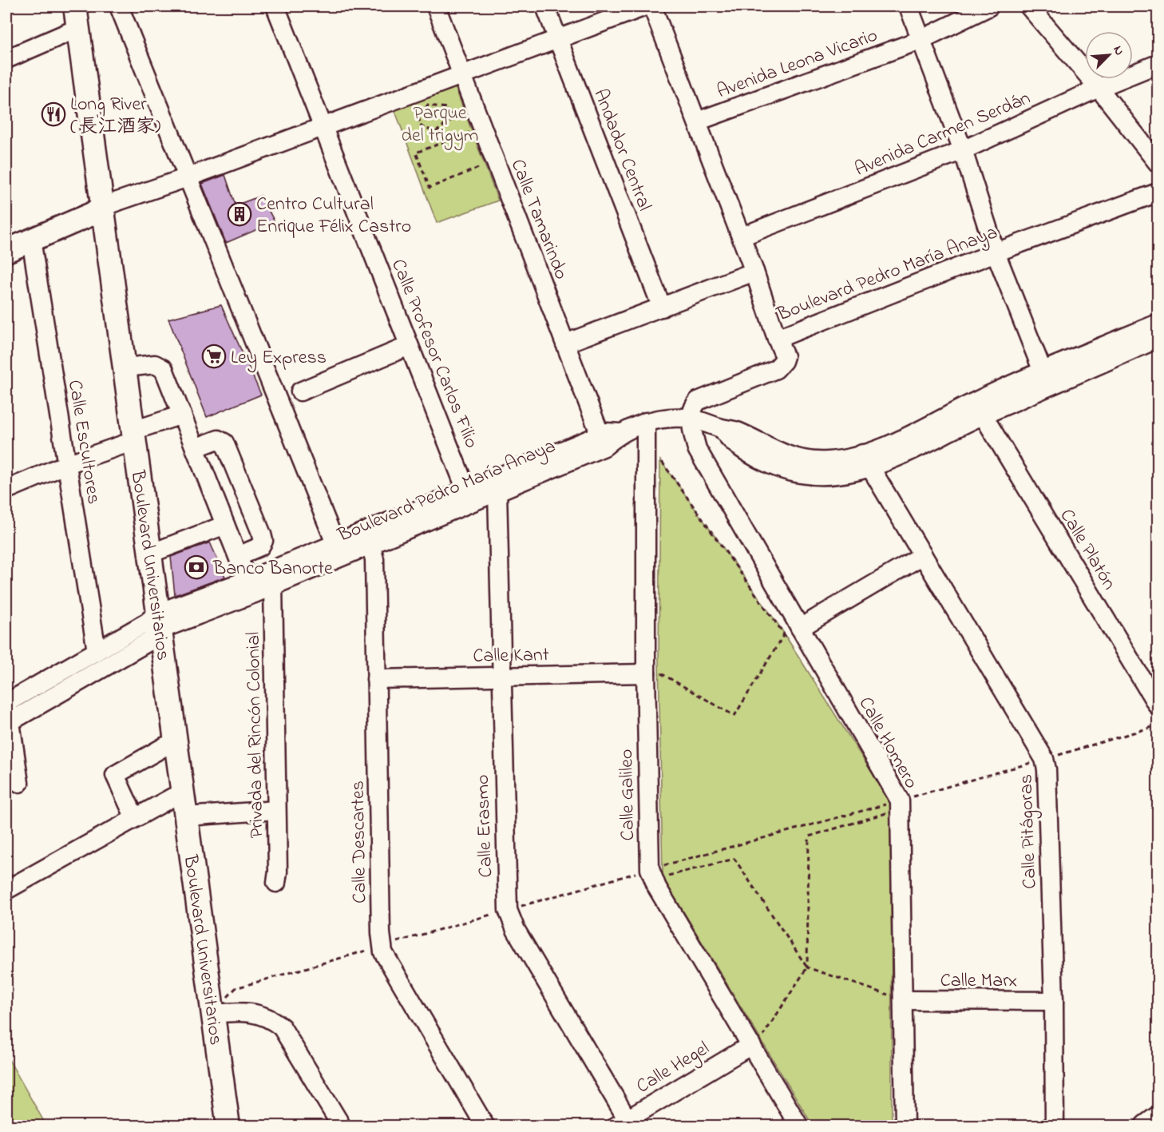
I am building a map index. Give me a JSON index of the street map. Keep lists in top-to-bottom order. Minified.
{"streets":{"main road":["Boulevard Universitarios"],"street":["Avenida Leona Vicario","Avenida Carmen Serdán","Andador Central","Calle Tamarindo","Boulevard Pedro María Anaya","Calle Profesor Carlos Filio","Calle Escultores","Calle Platón","Calle Kant","Privada del Rincón Colonial","Calle Homero","Calle Galileo","Calle Erasmo","Calle Pitágoras","Calle Descartes","Calle Marx","Calle Hegel"]},"crossings":[["Calle Tamarindo","Boulevard Pedro María Anaya"],["Boulevard Pedro María Anaya","Calle Profesor Carlos Filio"],["Boulevard Pedro María Anaya","Calle Escultores"],["Boulevard Pedro María Anaya","Boulevard Universitarios"],["Boulevard Pedro María Anaya","Privada del Rincón Colonial"],["Boulevard Pedro María Anaya","Calle Homero"],["Boulevard Pedro María Anaya","Calle Galileo"],["Boulevard Pedro María Anaya","Calle Erasmo"],["Boulevard Pedro María Anaya","Calle Descartes"],["Calle Kant","Calle Galileo"],["Calle Kant","Calle Erasmo"],["Calle Kant","Calle Descartes"],["Calle Homero","Calle Marx"],["Calle Galileo","Calle Hegel"],["Calle Erasmo","Calle Hegel"],["Calle Pitágoras","Calle Marx"]],"parks":["Parque del trigym"],"places":{"restaurant":["Long River (長江酒家)"],"building":["Centro Cultural Enrique Félix Castro"],"supermarket":["Ley Express"],"bank":["Banco Banorte"]},"north":"top right"}
